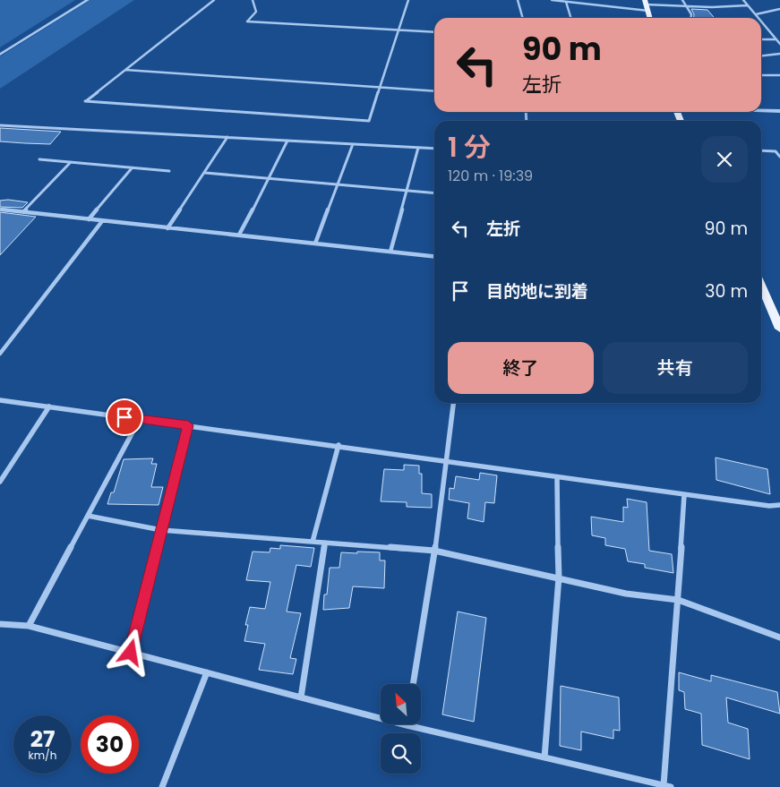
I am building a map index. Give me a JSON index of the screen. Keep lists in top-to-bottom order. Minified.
{"north":"top left","page":{"turn":["90 m","左折"],"heading":["1 分","120 m · 19:39"],"list":[{"name":"左折","value":"90 m"},{"name":"目的地に到着","value":"30 m"}],"buttons":["終了","共有"],"speed":"27 km/h","limit":"30"}}
